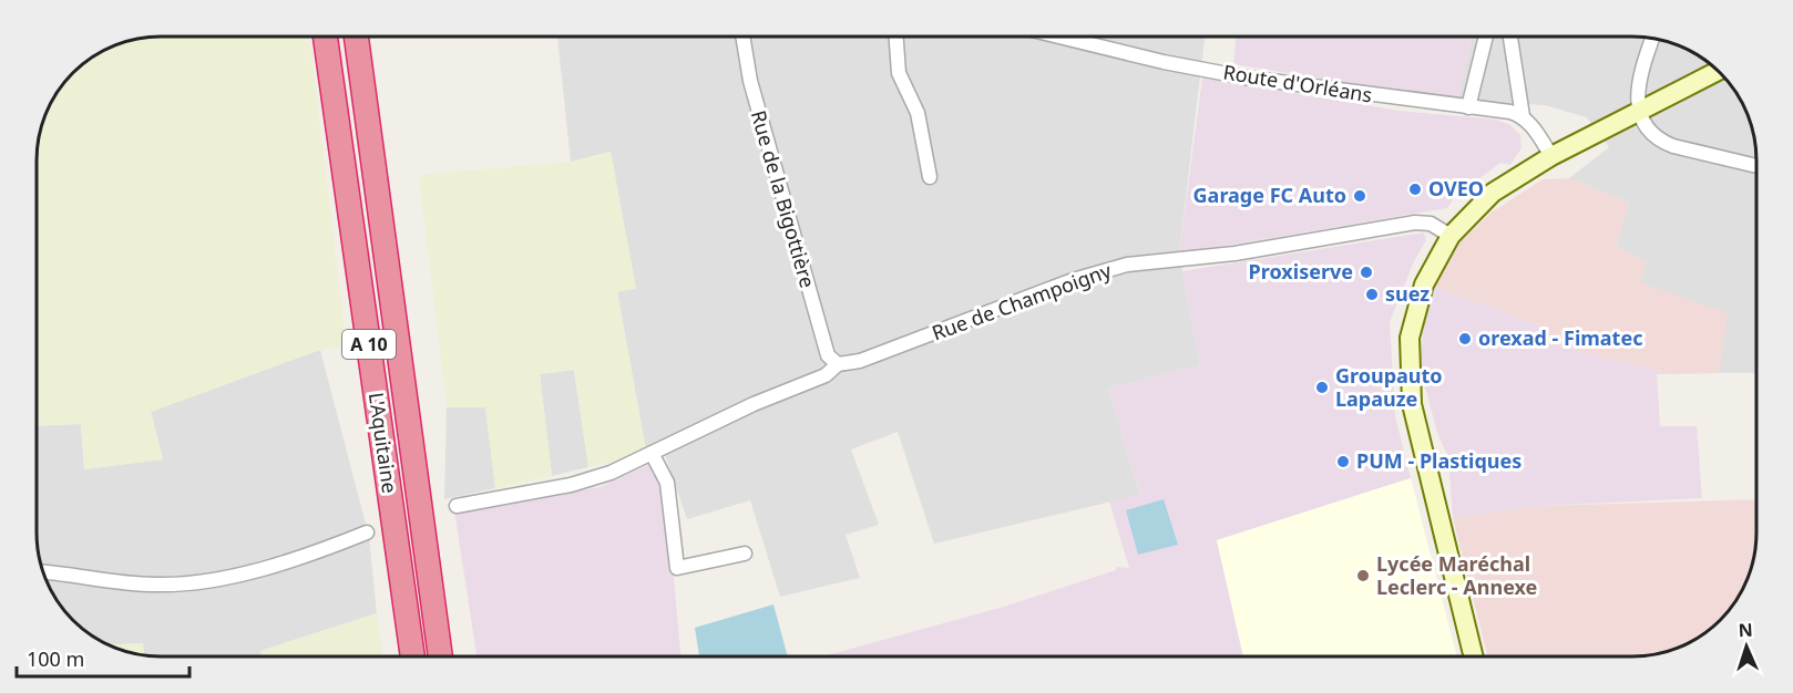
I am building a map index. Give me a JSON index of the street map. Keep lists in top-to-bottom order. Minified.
{"streets":{"highway":["A 10","L'Aquitaine"],"street":["Route d'Orléans","Rue de la Bigottière","Rue de Champoigny"]},"crossings":[["Rue de la Bigottière","Rue de Champoigny"]],"places":["OVEO","Garage FC Auto","Proxiserve","suez","orexad - Fimatec","Groupauto Lapauze","PUM - Plastiques","Lycée Maréchal Leclerc - Annexe"],"scale_bar":"100 m","north":"top"}
